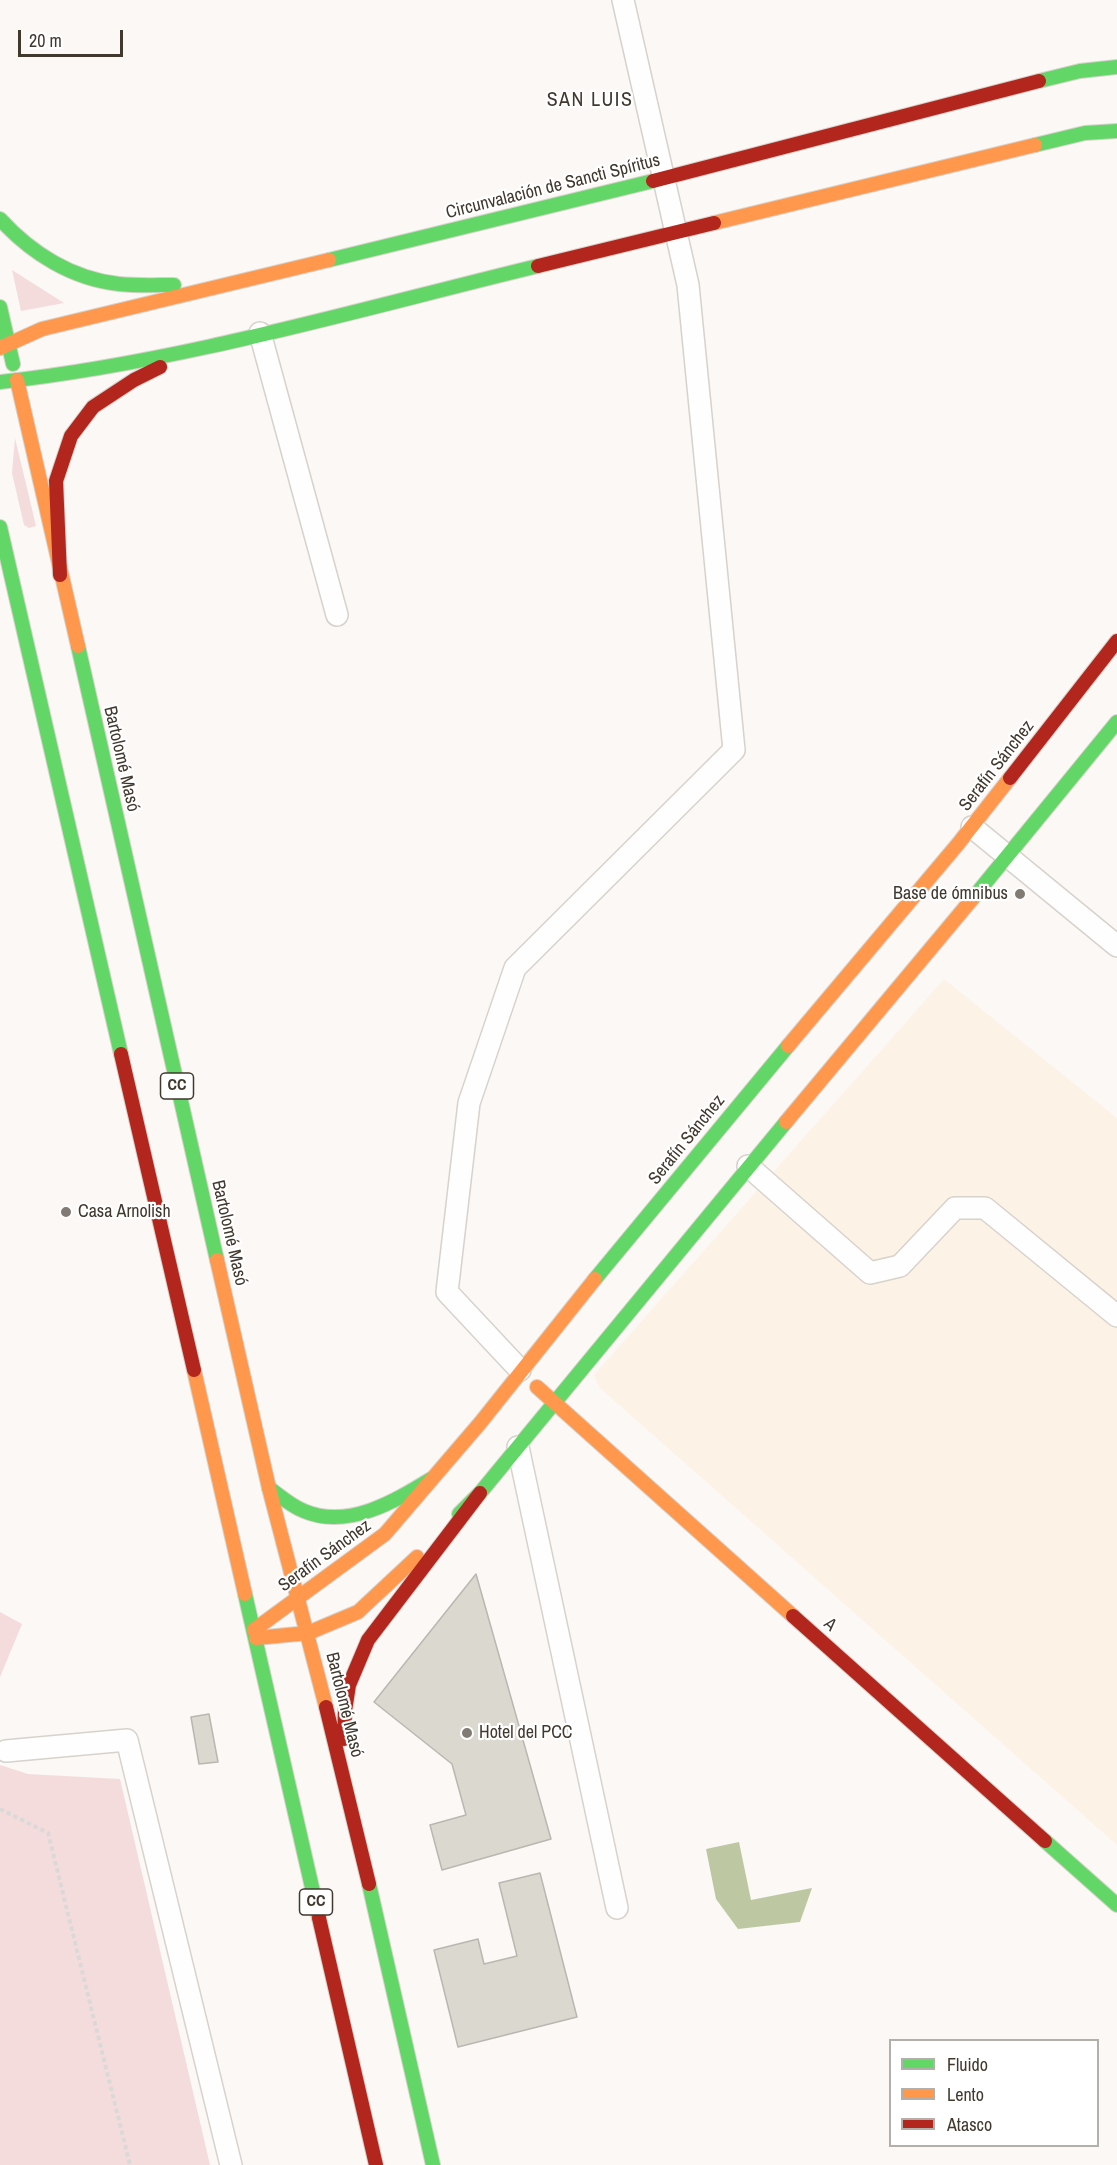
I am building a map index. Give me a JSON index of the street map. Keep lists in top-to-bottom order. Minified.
{"streets":{"main road":["Circunvalación de Sancti Spíritus","Bartolomé Masó","Serafín Sánchez","CC","A"]},"crossings":[["Circunvalación de Sancti Spíritus","Bartolomé Masó"],["Bartolomé Masó","Serafín Sánchez"],["Serafín Sánchez","CC"],["Serafín Sánchez","A"]],"districts":["SAN LUIS"],"places":["Base de ómnibus","Casa Arnolish","Hotel del PCC"],"legend":["Fluido","Lento","Atasco"],"scale_bar":"20 m"}
